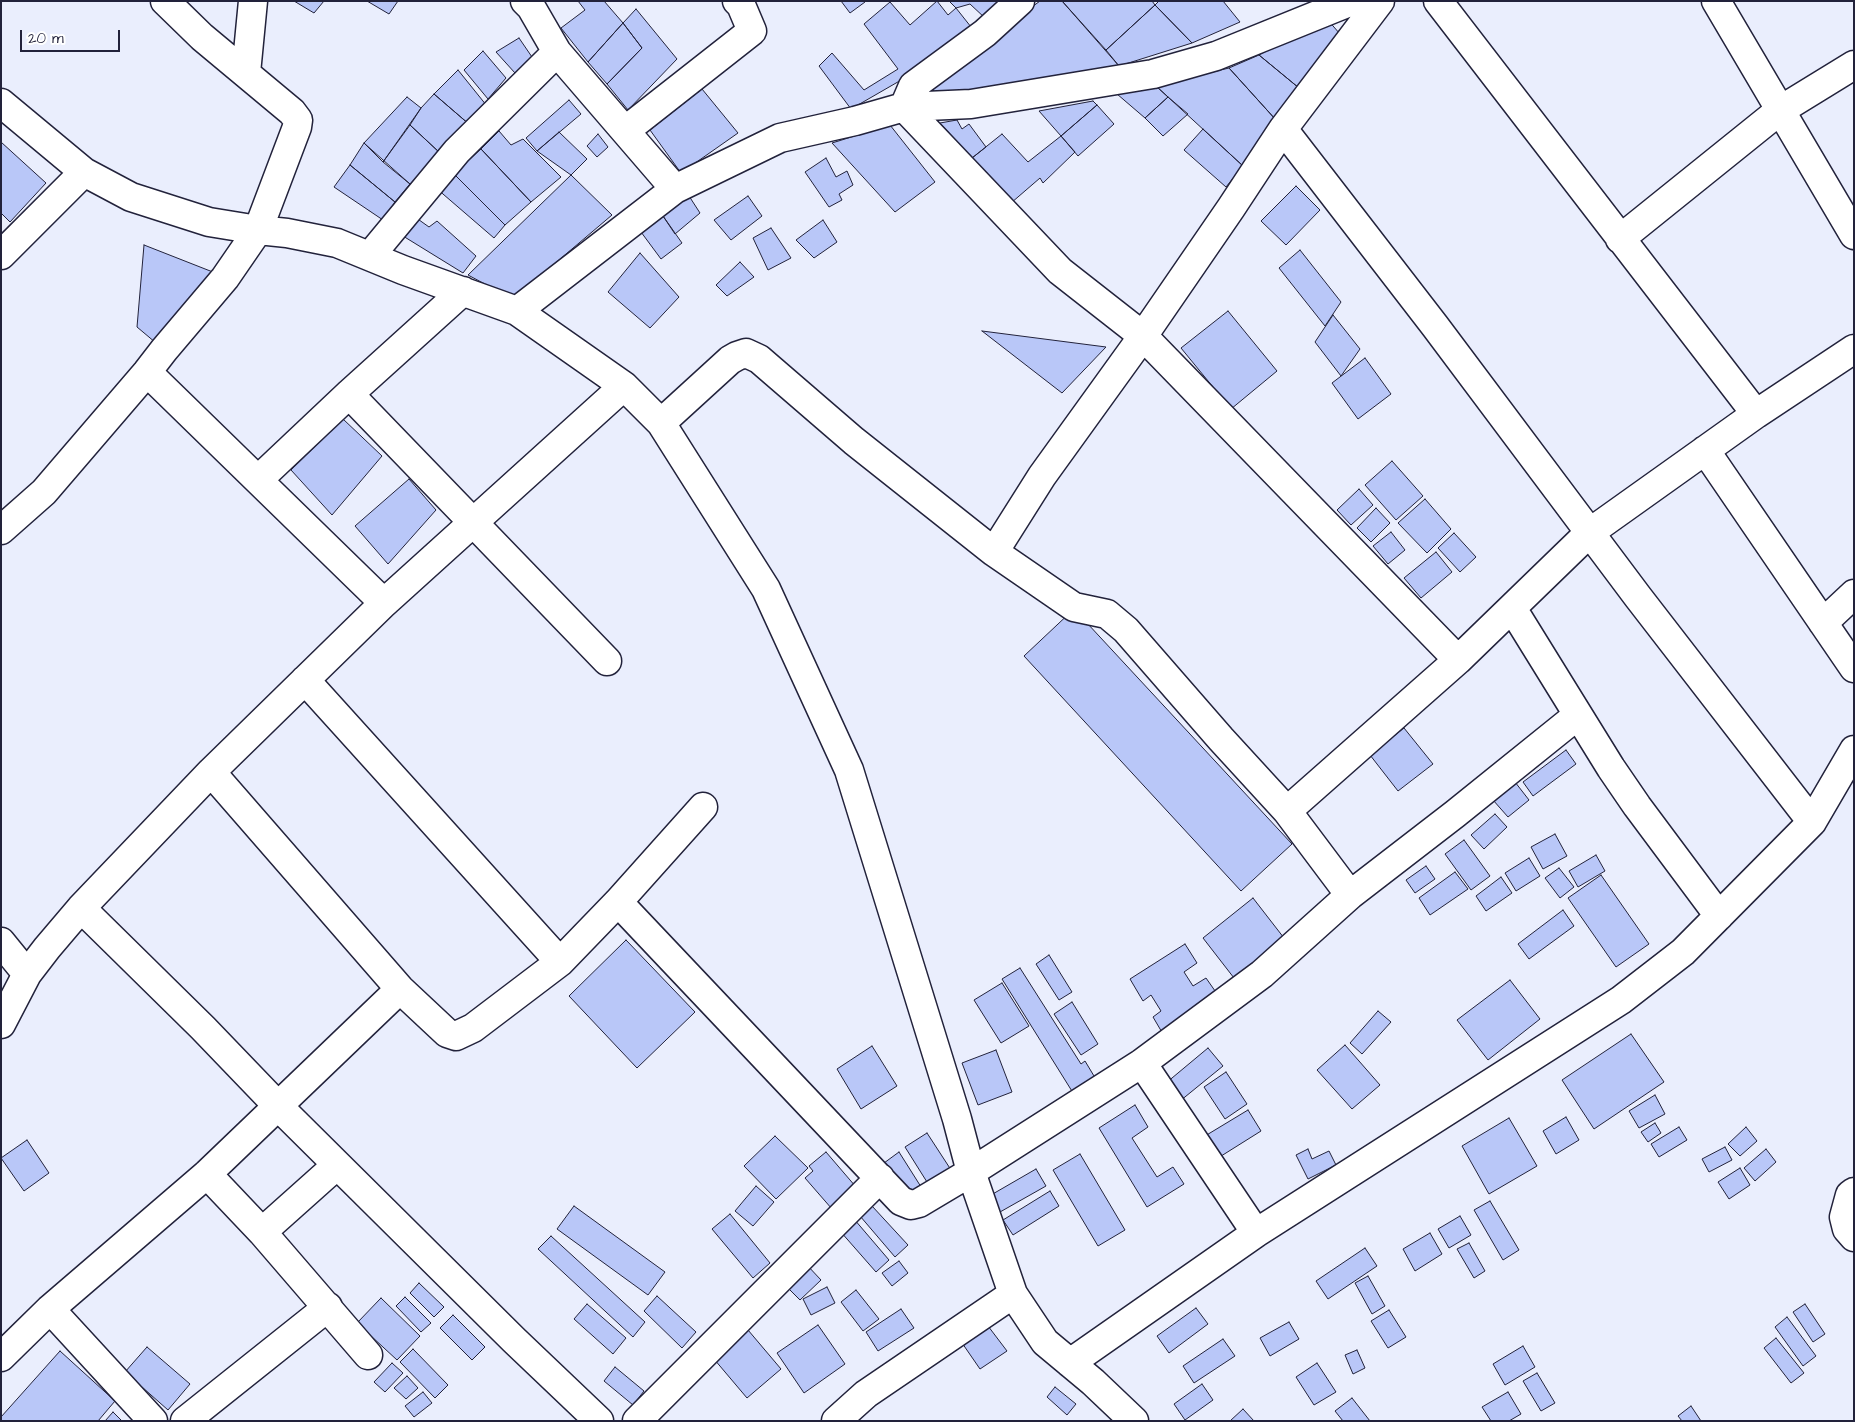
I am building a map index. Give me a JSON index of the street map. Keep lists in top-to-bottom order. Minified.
{"scale_bar":"20 m"}
